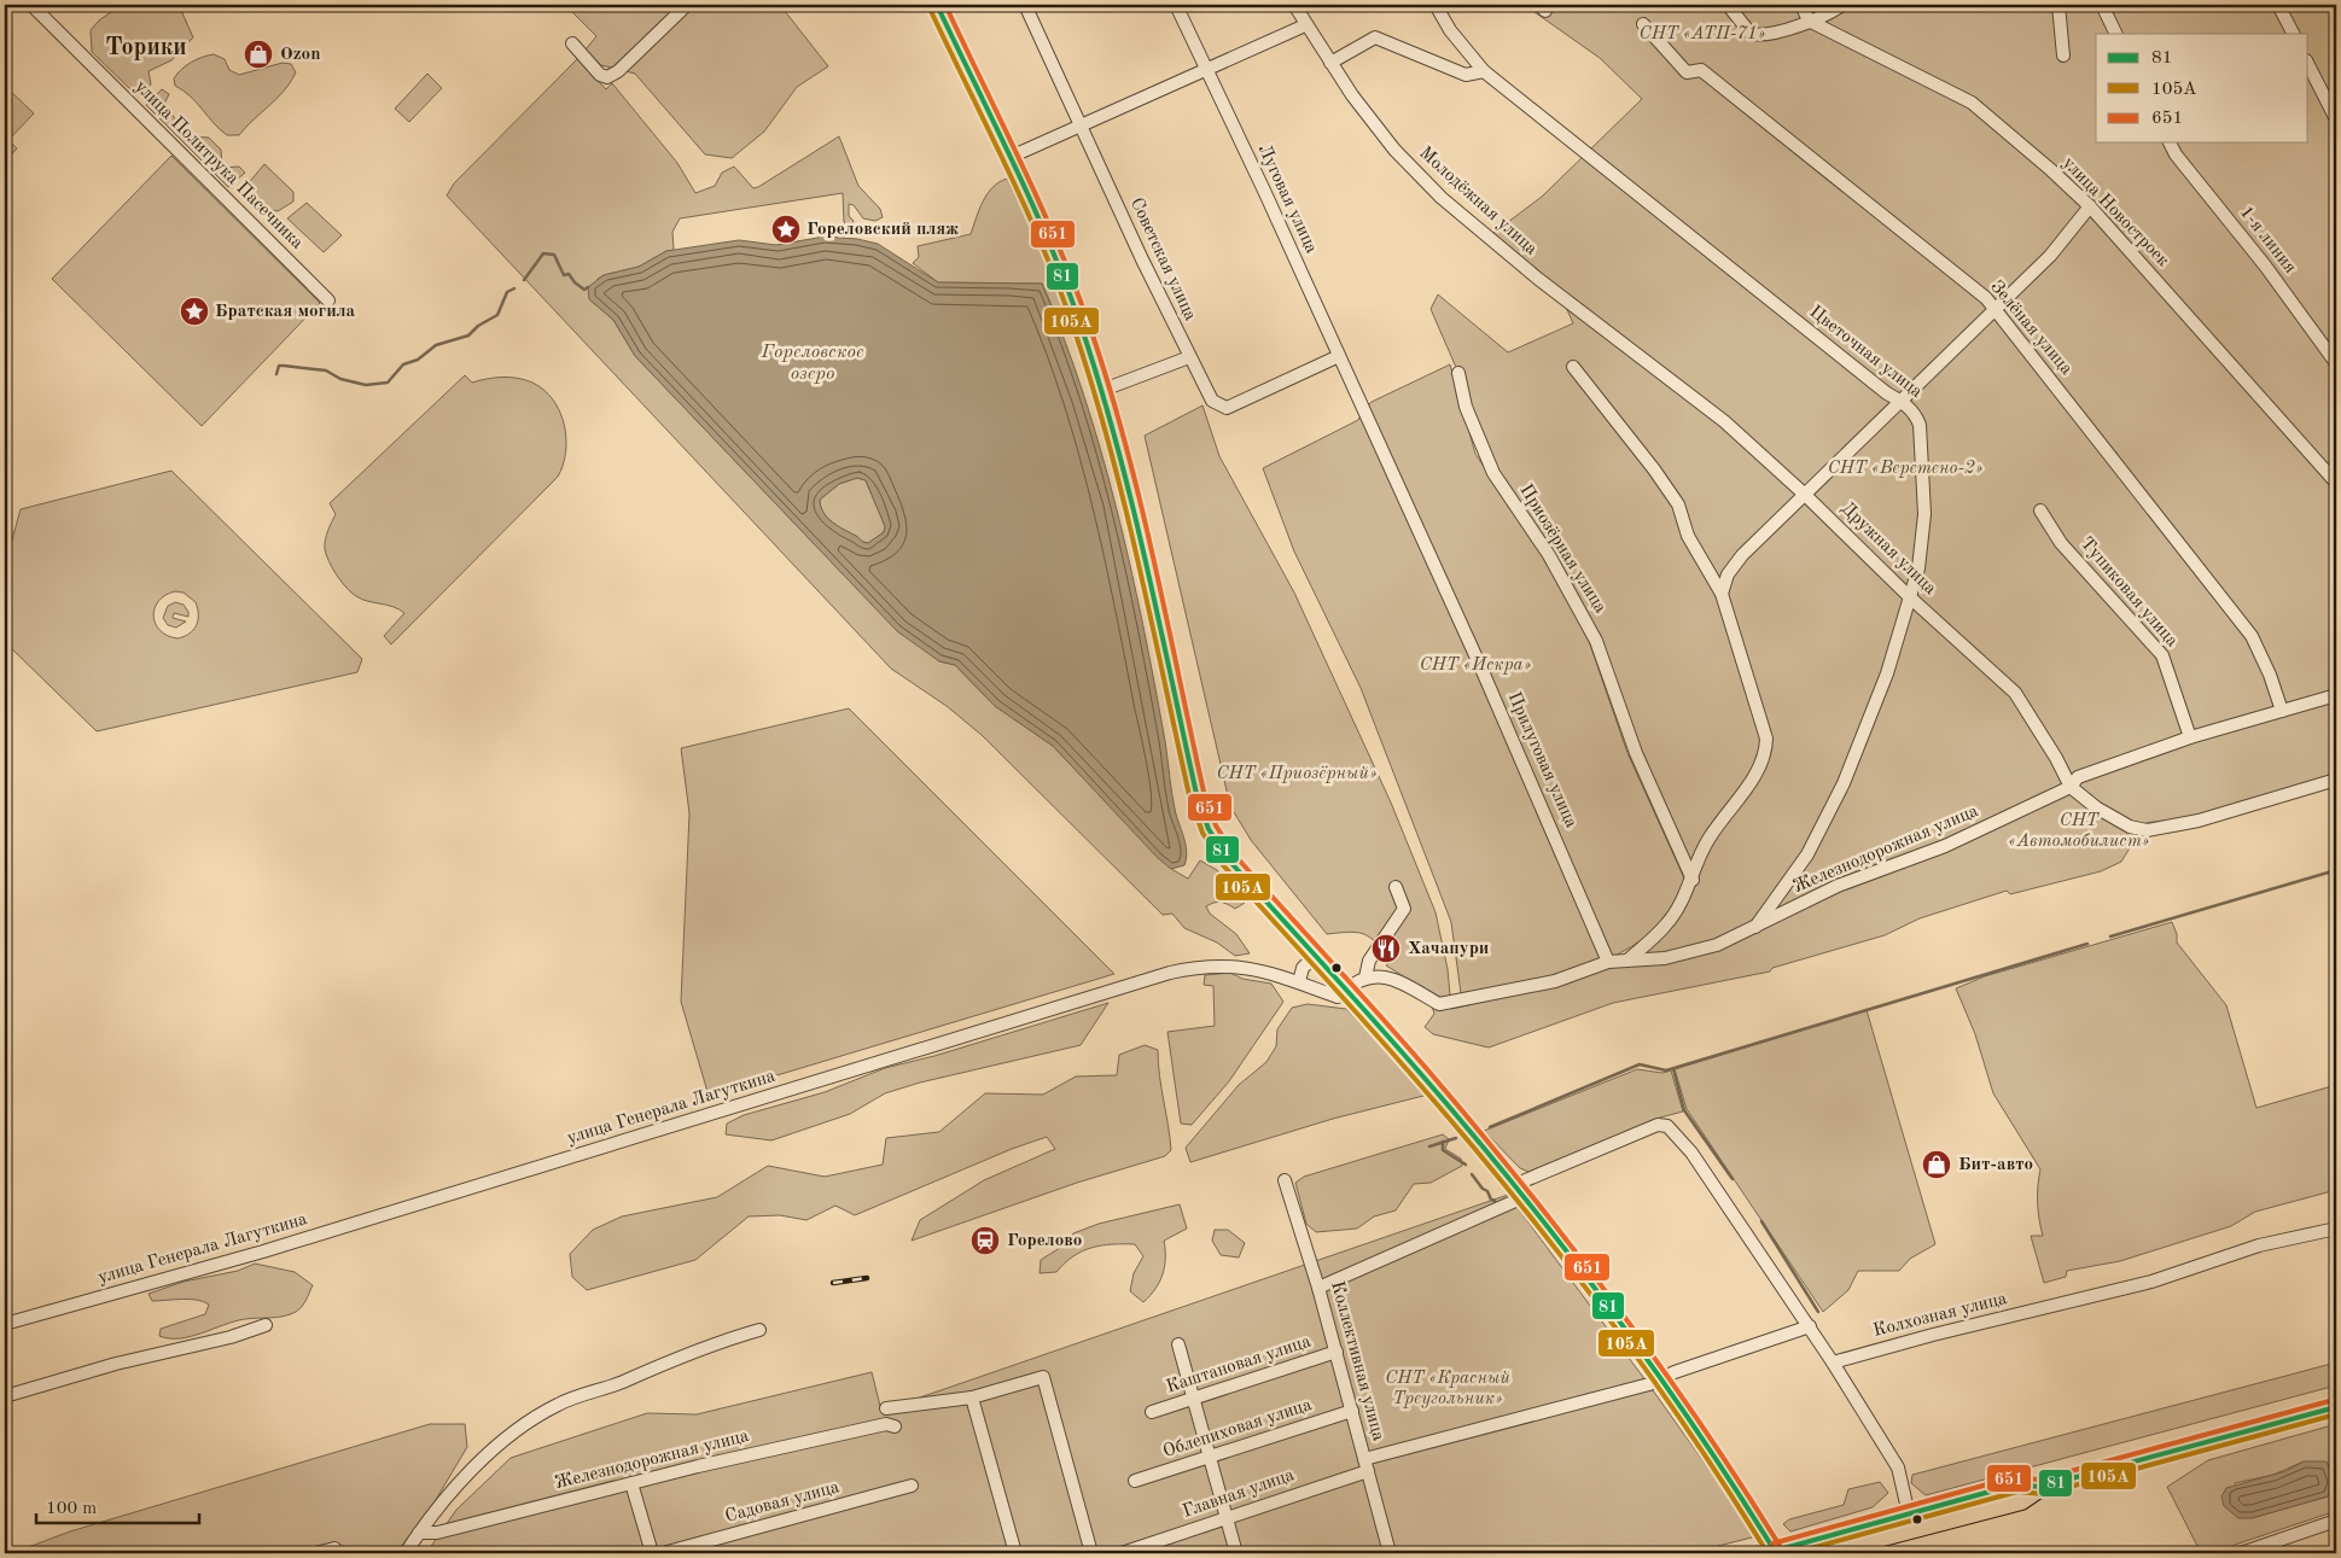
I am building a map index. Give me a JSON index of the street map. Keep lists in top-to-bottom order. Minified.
{"streets":{"street":["улица Политрука Пасечника","Луговая улица","Молодёжная улица","улица Новостроек","1-я линия","Советская улица","Зелёная улица","Цветочная улица","Приозёрная улица","Дружная улица","Тупиковая улица","Прилуговая улица","Железнодорожная улица","улица Генерала Лагуткина","Колхозная улица","Коллективная улица","Каштановая улица","Облепиховая улица","Главная улица","Садовая улица"]},"crossings":[["Луговая улица","Советская улица"],["Луговая улица","Прилуговая улица"],["Молодёжная улица","Дружная улица"],["Зелёная улица","Железнодорожная улица"],["Цветочная улица","Дружная улица"],["Цветочная улица","Железнодорожная улица"],["Дружная улица","Железнодорожная улица"],["Тупиковая улица","Железнодорожная улица"],["Прилуговая улица","Железнодорожная улица"],["Коллективная улица","Каштановая улица"],["Коллективная улица","Облепиховая улица"],["Коллективная улица","Главная улица"]],"districts":["Торики"],"water":["Гореловское озеро"],"parks":["СНТ «АТП-71»","СНТ «Веретено-2»","СНТ «Искра»","СНТ «Приозёрный»","СНТ «Автомобилист»","СНТ «Красный Треугольник»"],"places":{"shop":["Ozon","Бит-авто"],"place":["Гореловский пляж","Братская могила"],"restaurant":["Хачапури"],"station":["Горелово"]},"lines":["transit line 81","transit line 651","transit line 105А"],"legend":["81","105А","651"],"scale_bar":"100 m"}
